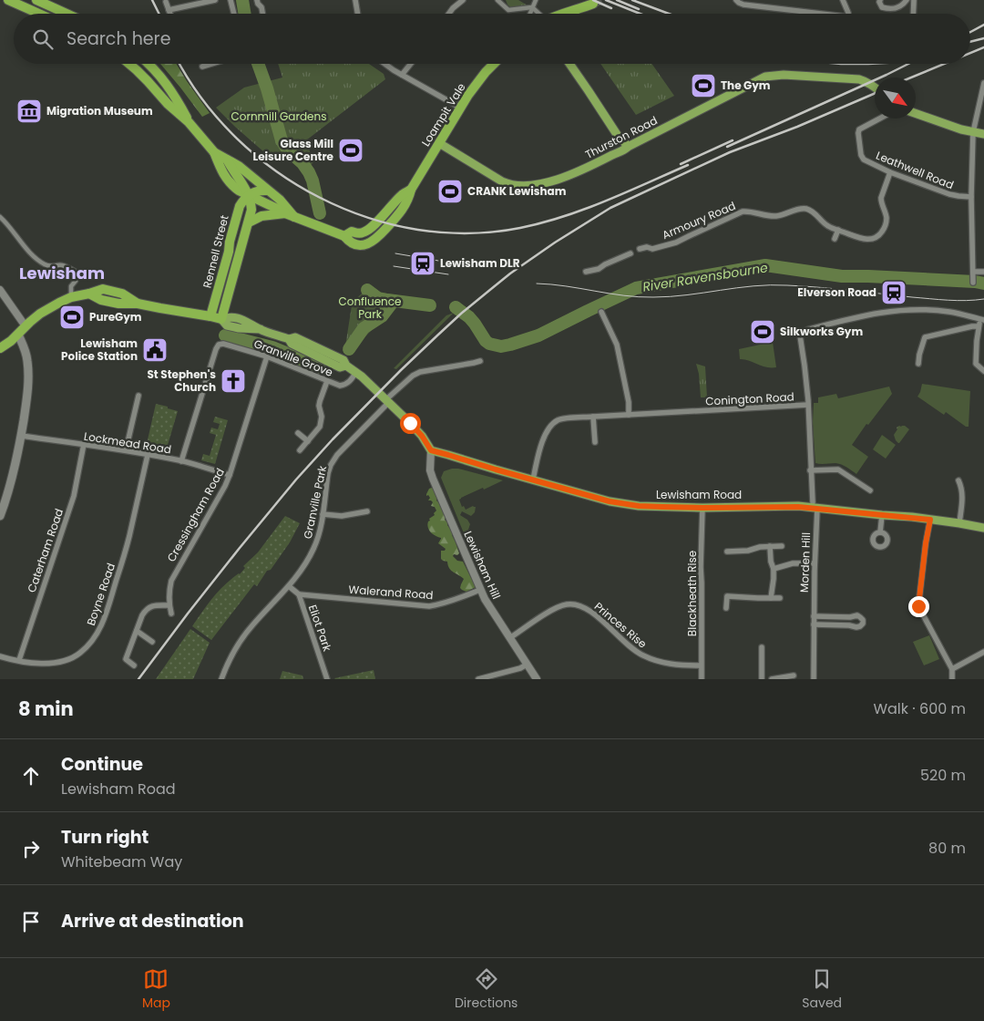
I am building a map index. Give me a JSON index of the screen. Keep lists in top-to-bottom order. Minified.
{"streets":{"highway":["Loampit Vale","Rennell Street"],"main road":["Thurston Road","Lewisham Road"],"street":["Leathwell Road","Armoury Road","Granville Grove","Conington Road","Lockmead Road","Granville Park","Cressingham Road","Caterham Road","Morden Hill","Lewisham Hill","Walerand Road","Blackheath Rise","Boyne Road","Princes Rise","Eliot Park"]},"crossings":[["Loampit Vale","Thurston Road"],["Leathwell Road","Armoury Road"],["Granville Grove","Lockmead Road"],["Granville Grove","Cressingham Road"],["Conington Road","Lewisham Road"],["Conington Road","Morden Hill"],["Lockmead Road","Cressingham Road"],["Lockmead Road","Caterham Road"],["Lockmead Road","Boyne Road"],["Lewisham Road","Morden Hill"],["Lewisham Road","Lewisham Hill"],["Lewisham Road","Blackheath Rise"],["Granville Park","Eliot Park"],["Caterham Road","Boyne Road"],["Lewisham Hill","Walerand Road"],["Lewisham Hill","Princes Rise"],["Walerand Road","Eliot Park"],["Blackheath Rise","Princes Rise"]],"districts":["Lewisham"],"water":["River Ravensbourne"],"parks":["Cornmill Gardens","Confluence Park"],"places":{"sports":["The Gym","Glass Mill Leisure Centre","CRANK Lewisham","PureGym","Silkworks Gym"],"museum":["Migration Museum"],"station":["Lewisham DLR","Elverson Road"],"public building":["Lewisham Police Station"],"church":["St Stephen's Church"]},"north":"bottom right","page":{"search":"Search here","heading":["8 min","Walk · 600 m"],"list":[["Continue","Lewisham Road","520 m"],["Turn right","Whitebeam Way","80 m"],"Arrive at destination"],"nav":["Map","Directions","Saved"]}}
